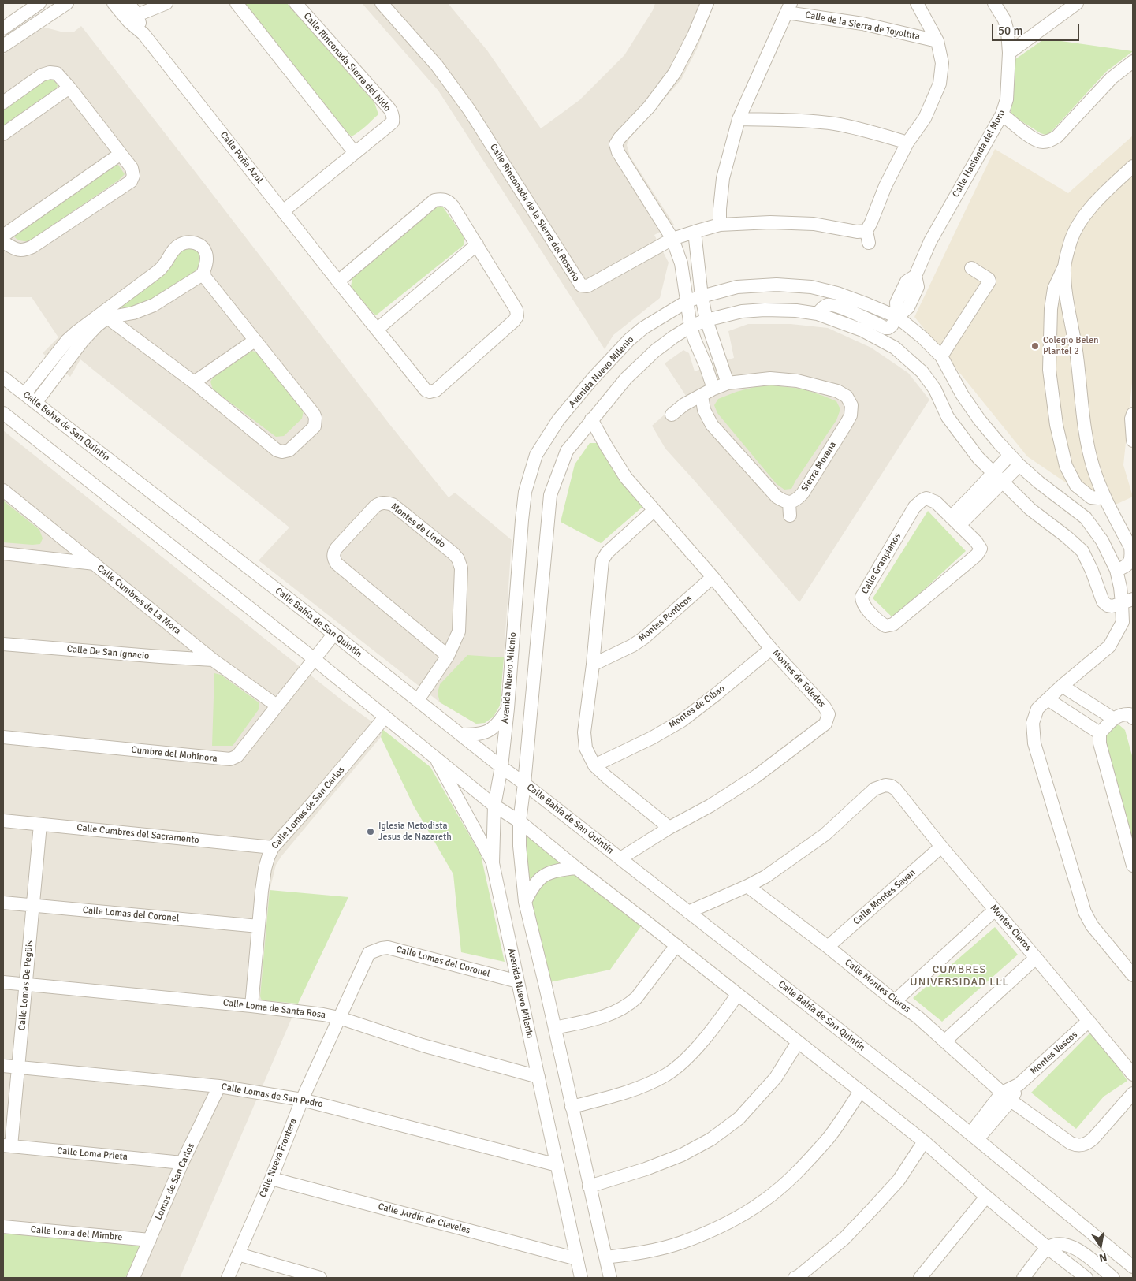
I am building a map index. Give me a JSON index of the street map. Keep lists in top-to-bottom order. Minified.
{"streets":{"street":["Calle de la Sierra de Toyoltita","Calle Rinconada Sierra del Nido","Calle Hacienda del Moro","Calle Peña Azul","Calle Rinconada de la Sierra del Rosario","Avenida Nuevo Milenio","Calle Bahía de San Quintín","Sierra Morena","Montes de Lindo","Calle Granpianos","Calle Cumbres de La Mora","Montes Ponticos","Calle De San Ignacio","Montes de Toledos","Montes de Cibao","Cumbre del Mohinora","Calle Lomas de San Carlos","Calle Cumbres del Sacramento","Calle Montes Sayan","Calle Lomas del Coronel","Montes Claros","Calle Lomas De Pegüis","Calle Montes Claros","Calle Loma de Santa Rosa","Montes Vascos","Calle Lomas de San Pedro","Calle Loma Prieta","Calle Nueva Frontera","Lomas de San Carlos","Calle Jardín de Claveles","Calle Loma del Mimbre"]},"crossings":[["Calle de la Sierra de Toyoltita","Calle Rinconada de la Sierra del Rosario"],["Calle Rinconada Sierra del Nido","Calle Peña Azul"],["Calle Hacienda del Moro","Avenida Nuevo Milenio"],["Avenida Nuevo Milenio","Calle Bahía de San Quintín"],["Avenida Nuevo Milenio","Calle Lomas del Coronel"],["Avenida Nuevo Milenio","Calle Loma de Santa Rosa"],["Avenida Nuevo Milenio","Calle Lomas de San Pedro"],["Avenida Nuevo Milenio","Calle Jardín de Claveles"],["Calle Bahía de San Quintín","Montes de Lindo"],["Calle Bahía de San Quintín","Montes de Toledos"],["Calle Bahía de San Quintín","Cumbre del Mohinora"],["Calle Bahía de San Quintín","Montes Vascos"],["Calle Cumbres de La Mora","Calle De San Ignacio"],["Calle Cumbres de La Mora","Cumbre del Mohinora"],["Montes Ponticos","Montes de Toledos"],["Montes de Toledos","Montes de Cibao"],["Calle Lomas de San Carlos","Calle Cumbres del Sacramento"],["Calle Lomas de San Carlos","Calle Lomas del Coronel"],["Calle Lomas de San Carlos","Calle Loma de Santa Rosa"],["Calle Cumbres del Sacramento","Calle Lomas De Pegüis"],["Calle Montes Sayan","Montes Claros"],["Calle Montes Sayan","Calle Montes Claros"],["Calle Lomas del Coronel","Calle Lomas De Pegüis"],["Calle Lomas del Coronel","Calle Nueva Frontera"],["Montes Claros","Calle Montes Claros"],["Montes Claros","Montes Vascos"],["Calle Lomas De Pegüis","Calle Loma de Santa Rosa"],["Calle Lomas De Pegüis","Calle Lomas de San Pedro"],["Calle Lomas De Pegüis","Calle Loma Prieta"],["Calle Montes Claros","Montes Vascos"],["Calle Loma de Santa Rosa","Calle Nueva Frontera"],["Calle Lomas de San Pedro","Calle Nueva Frontera"],["Calle Lomas de San Pedro","Lomas de San Carlos"],["Calle Loma Prieta","Lomas de San Carlos"],["Calle Nueva Frontera","Calle Jardín de Claveles"],["Lomas de San Carlos","Calle Loma del Mimbre"]],"districts":["CUMBRES UNIVERSIDAD LLL"],"places":["Colegio Belen Plantel 2","Iglesia Metodista Jesus de Nazareth"],"scale_bar":"50 m","north":"bottom"}
